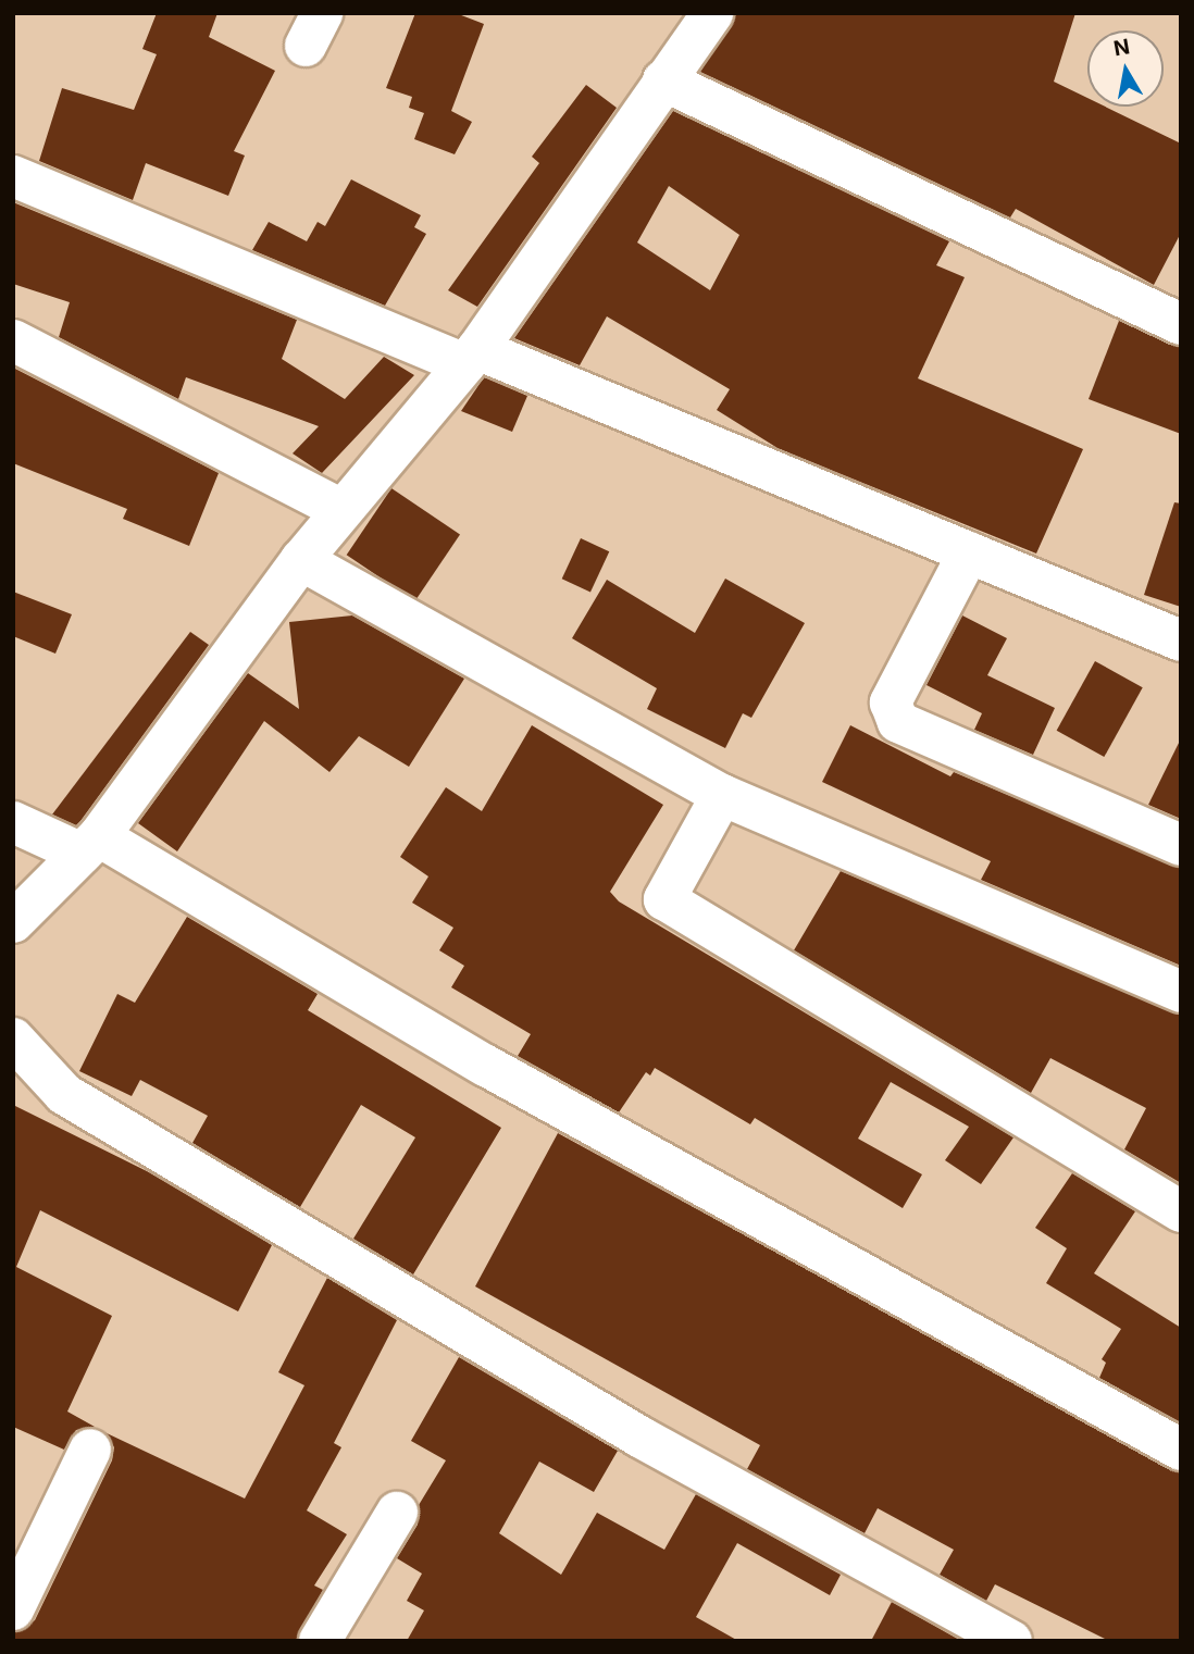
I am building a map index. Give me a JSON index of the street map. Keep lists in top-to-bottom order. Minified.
{"north":"top"}
